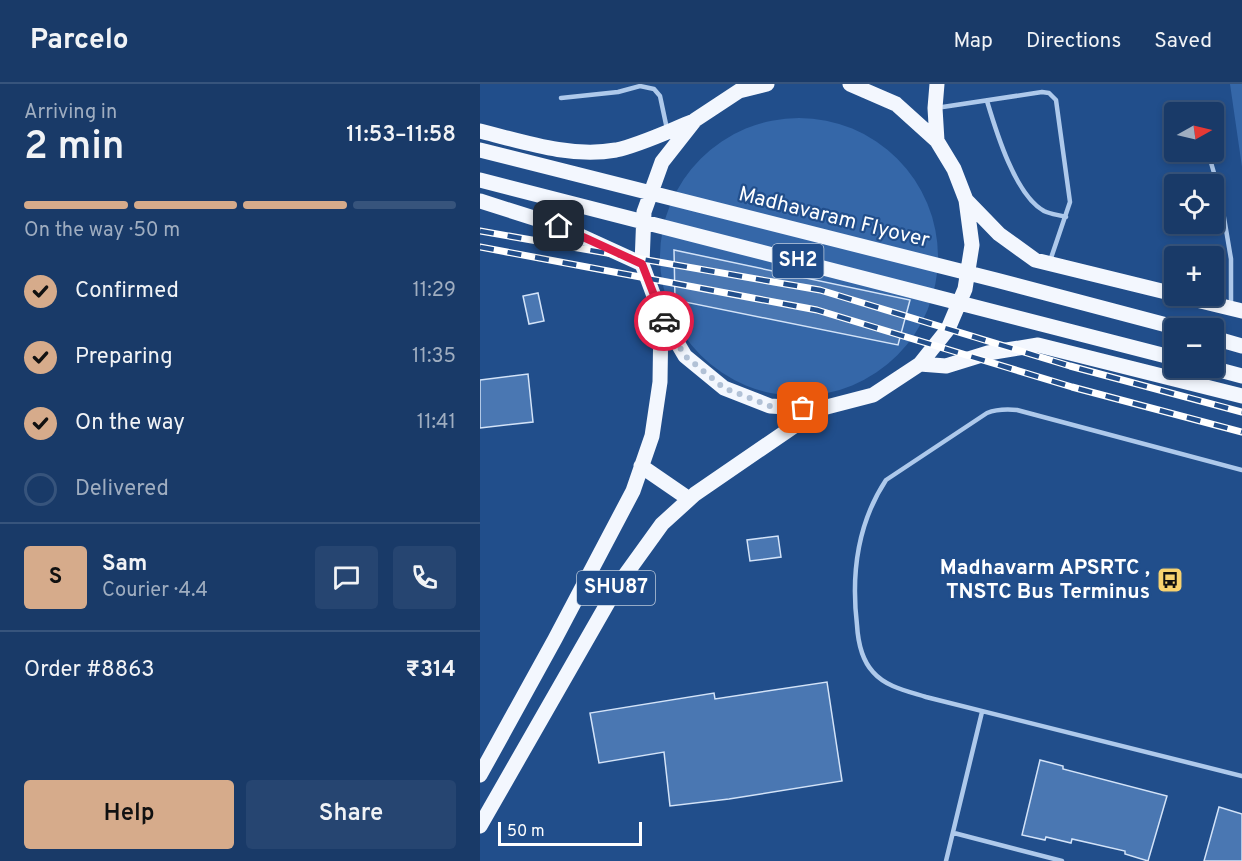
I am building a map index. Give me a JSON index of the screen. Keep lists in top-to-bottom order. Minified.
{"streets":{"main road":["Madhavaram Flyover","SH2","SHU87"]},"places":{"bus stop":["Madhavarm APSRTC , TNSTC Bus Terminus"]},"scale_bar":"50 m","north":"right","page":{"header":"Parcelo","nav":["Map","Directions","Saved"],"heading":["2 min","Arriving in","11:53–11:58"],"panel":["Sam","Courier · 4.4","Order #8863","₹314"],"map_buttons":["+","−"],"bar":"On the way · 50 m","list":[["Confirmed","11:29"],["Preparing","11:35"],["On the way","11:41"],"Delivered"],"round":"S","buttons":["Help","Share"],"scale":"50 m"}}
